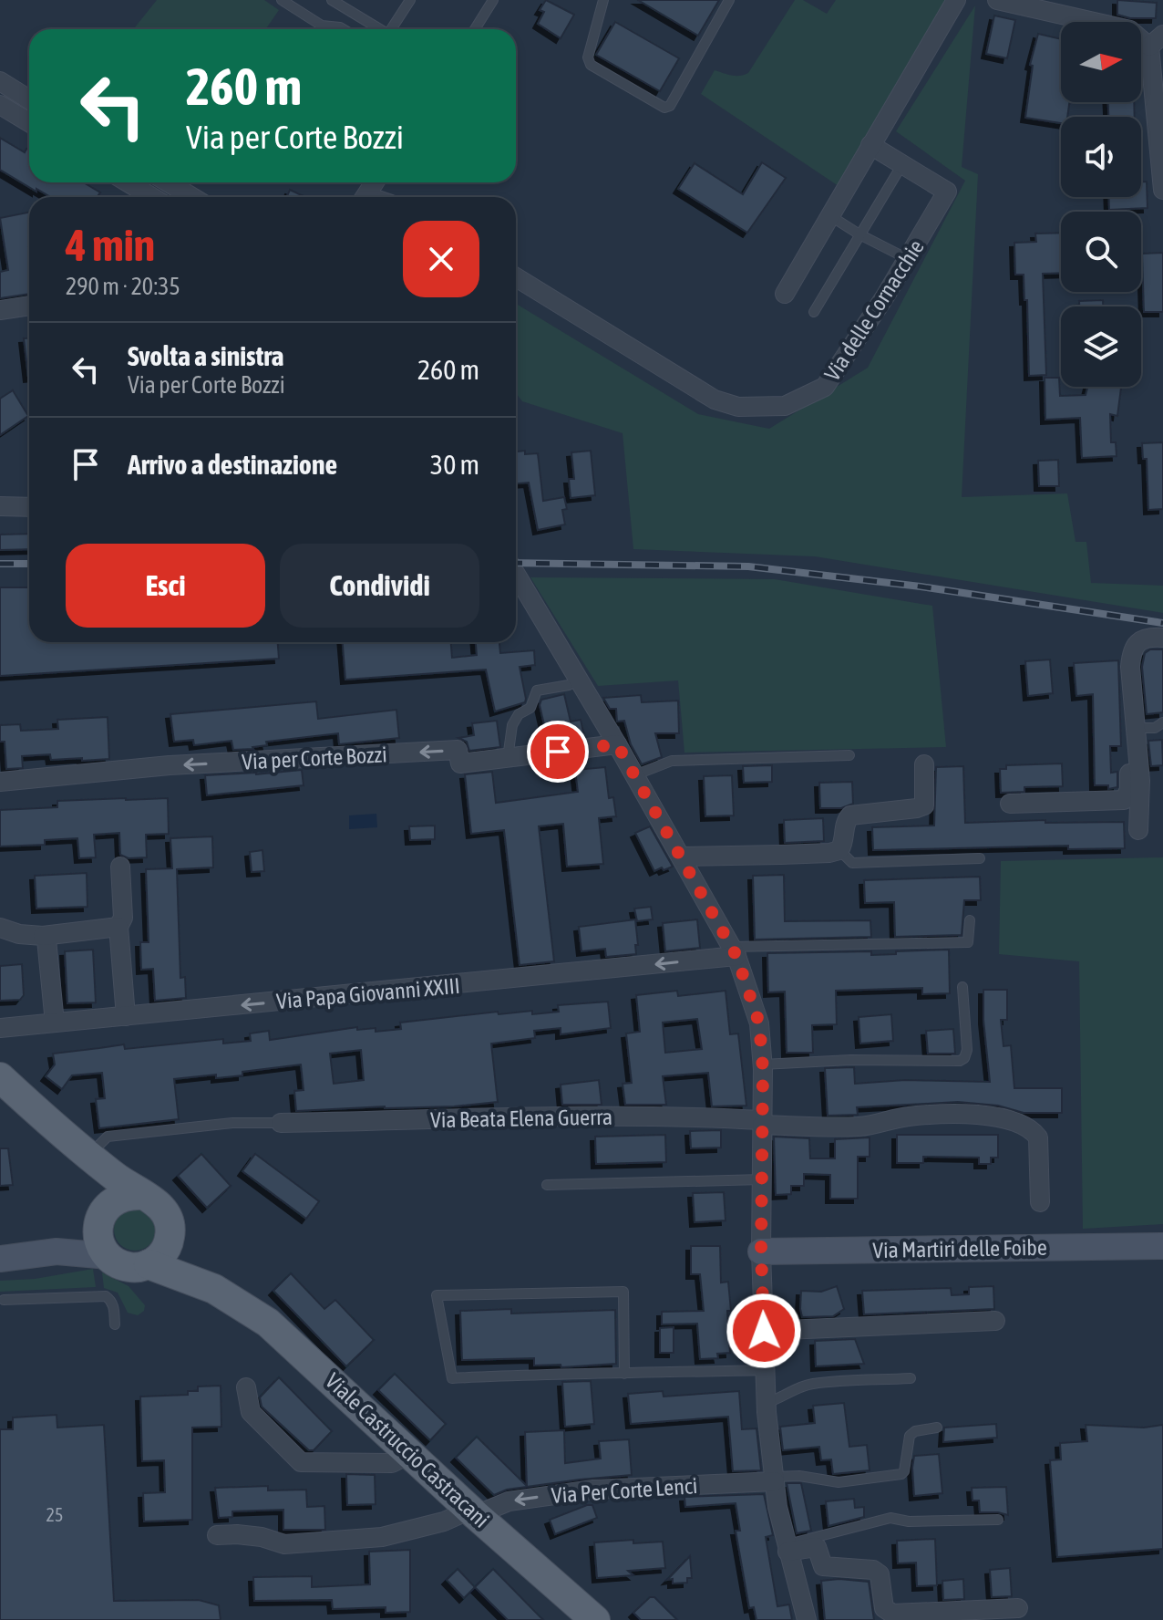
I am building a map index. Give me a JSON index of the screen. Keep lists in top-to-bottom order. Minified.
{"streets":{"main road":["Viale Castruccio Castracani"],"street":["Via delle Cornacchie","Via per Corte Bozzi","Via Papa Giovanni XXIII","Via Beata Elena Guerra","Via Martiri delle Foibe","Via Per Corte Lenci"]},"crossings":[["Viale Castruccio Castracani","Via Per Corte Lenci"]],"one_way":["Via per Corte Bozzi","Via Papa Giovanni XXIII","Via Per Corte Lenci"],"house_numbers":["25"],"north":"right","page":{"turn":["260 m","Via per Corte Bozzi"],"heading":["4 min","290 m · 20:35"],"list":[{"name":"Svolta a sinistra","note":"Via per Corte Bozzi","value":"260 m"},{"name":"Arrivo a destinazione","value":"30 m"}],"buttons":["Esci","Condividi"]}}
